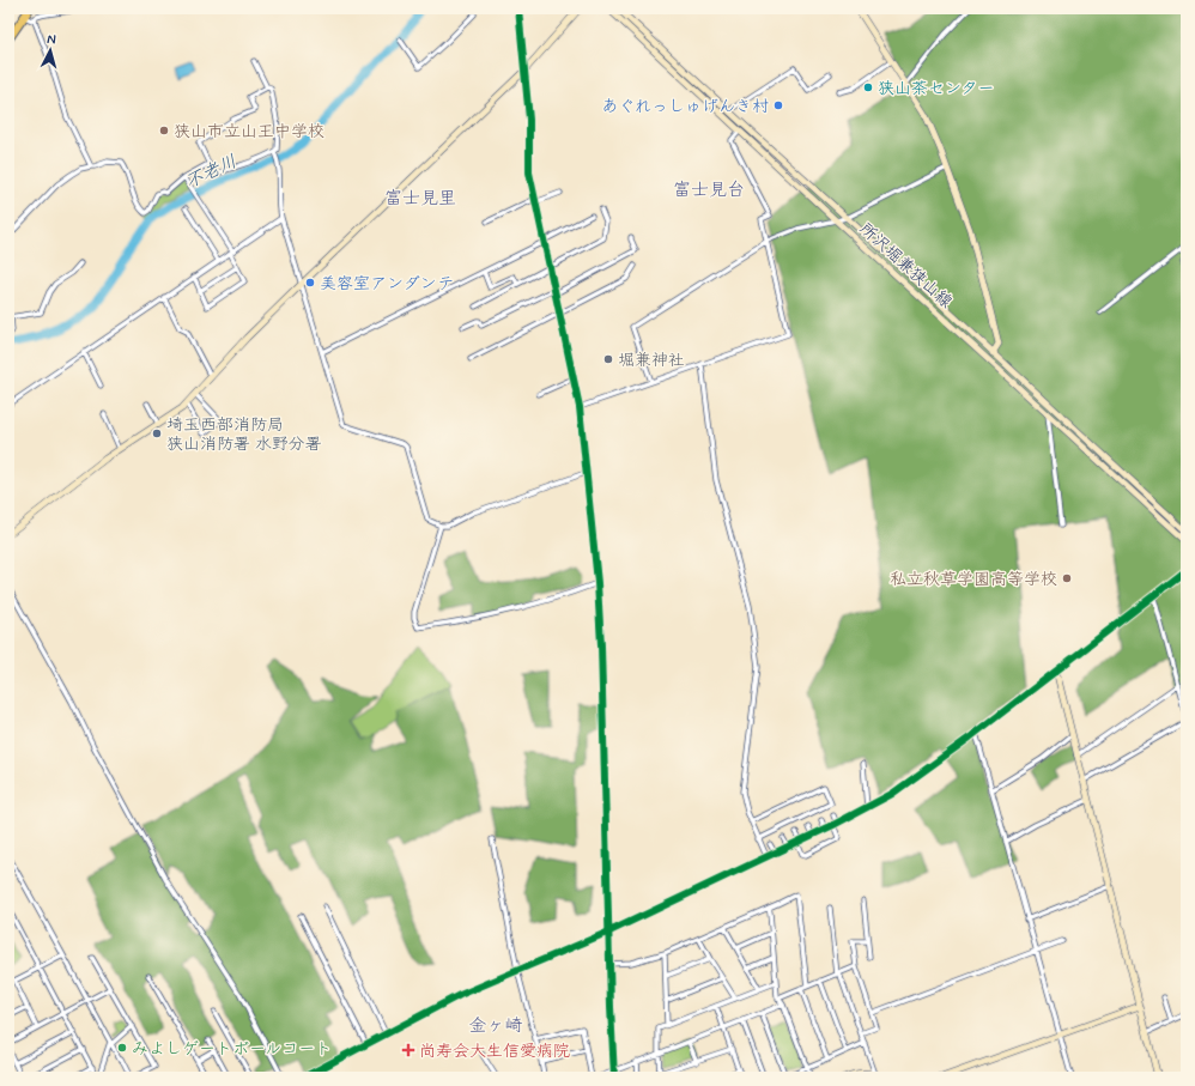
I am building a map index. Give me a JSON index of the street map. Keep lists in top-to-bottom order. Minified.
{"streets":{"street":["所沢堀兼狭山線"]},"districts":["富士見台","富士見里","金ヶ崎"],"water":["不老川"],"places":{"other":["狭山茶センター","あぐれっしゅげんき村","狭山市立山王中学校","美容室アンダンテ","堀兼神社","埼玉西部消防局 狭山消防署 水野分署","私立秋草学園高等学校","みよしゲートボールコート"],"health":["尚寿会大生信愛病院"]},"north":"top"}
